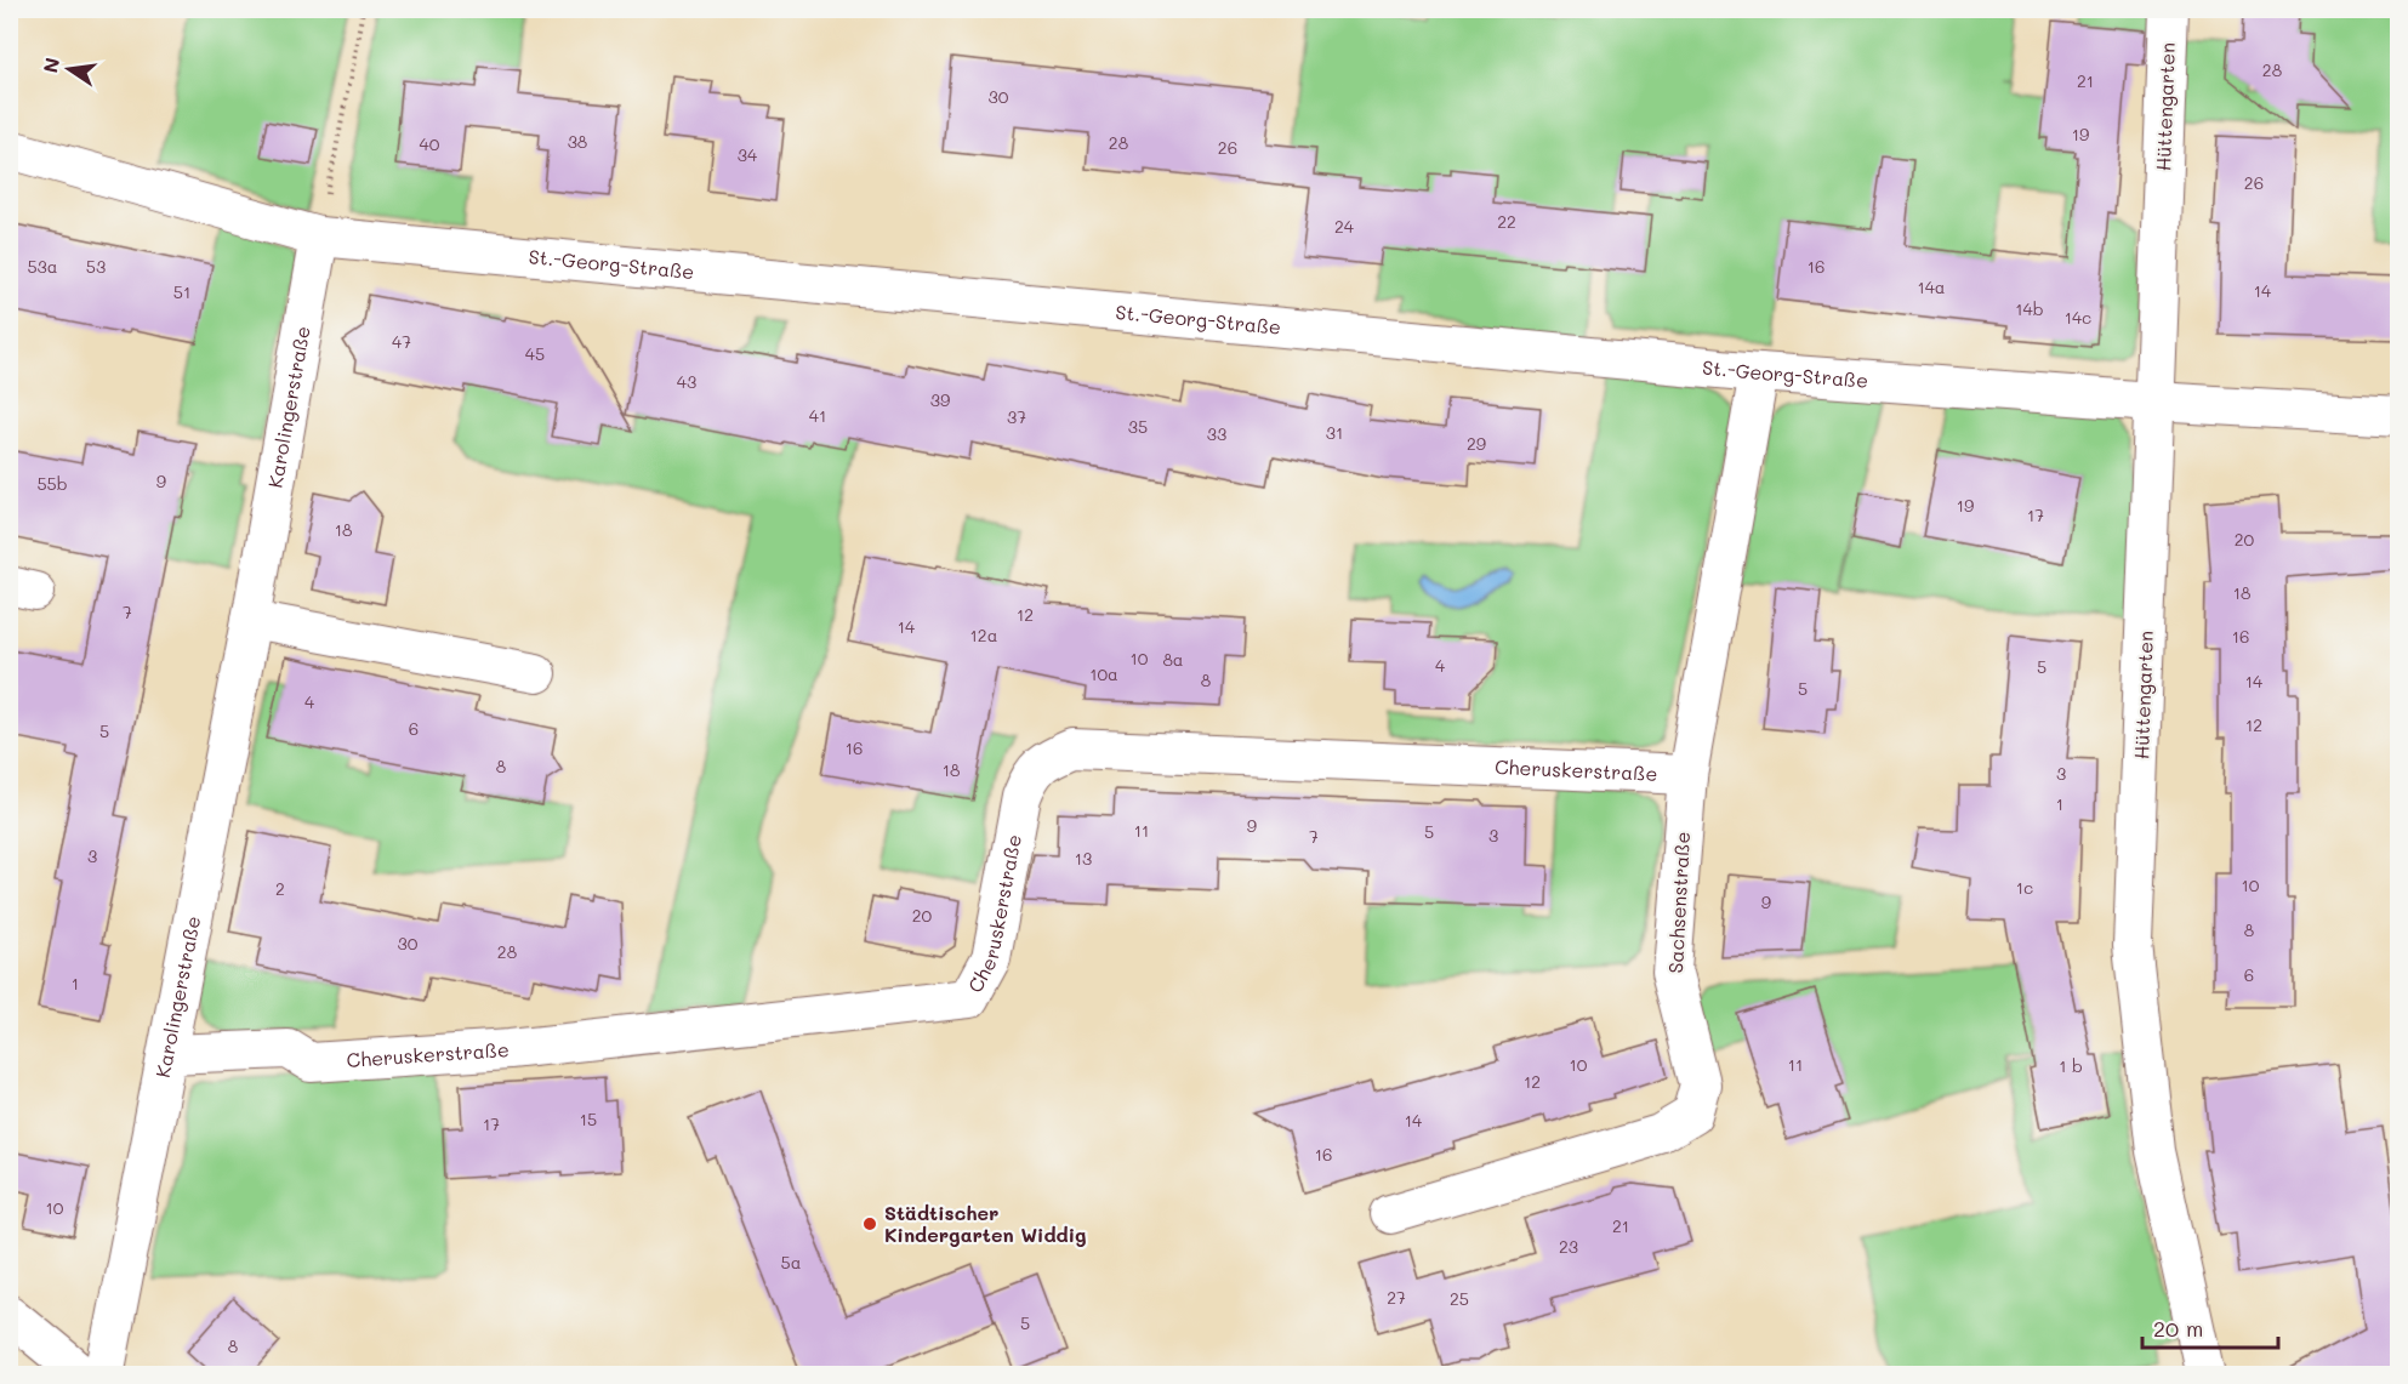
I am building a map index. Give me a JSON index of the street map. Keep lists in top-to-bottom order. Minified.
{"streets":{"street":["Hüttengarten","St.-Georg-Straße","Karolingerstraße","Cheruskerstraße","Sachsenstraße"]},"crossings":[["Hüttengarten","St.-Georg-Straße"],["St.-Georg-Straße","Karolingerstraße"],["St.-Georg-Straße","Sachsenstraße"],["Karolingerstraße","Cheruskerstraße"],["Cheruskerstraße","Sachsenstraße"]],"places":["Städtischer Kindergarten Widdig"],"house_numbers":["28","21","30","19","38","28","40","26","34","26","22","24","53a","53","16","14a","14","51","14b","14c","47","45","43","39","41","37","35","31","33","29","9","55b","19","17","18","20","18","7","12","14","12a","16","10","8a","4","5","10a","8","14","5","4","12","6","5","16","8","18","3","1","9","11","5","3","7","3","13","10","1c","2","9","20","8","30","28","6","1","10","11","1 b","12","15","14","17","16","10","21","23","5a","27","25","5","8"],"scale_bar":"20 m","north":"left"}
